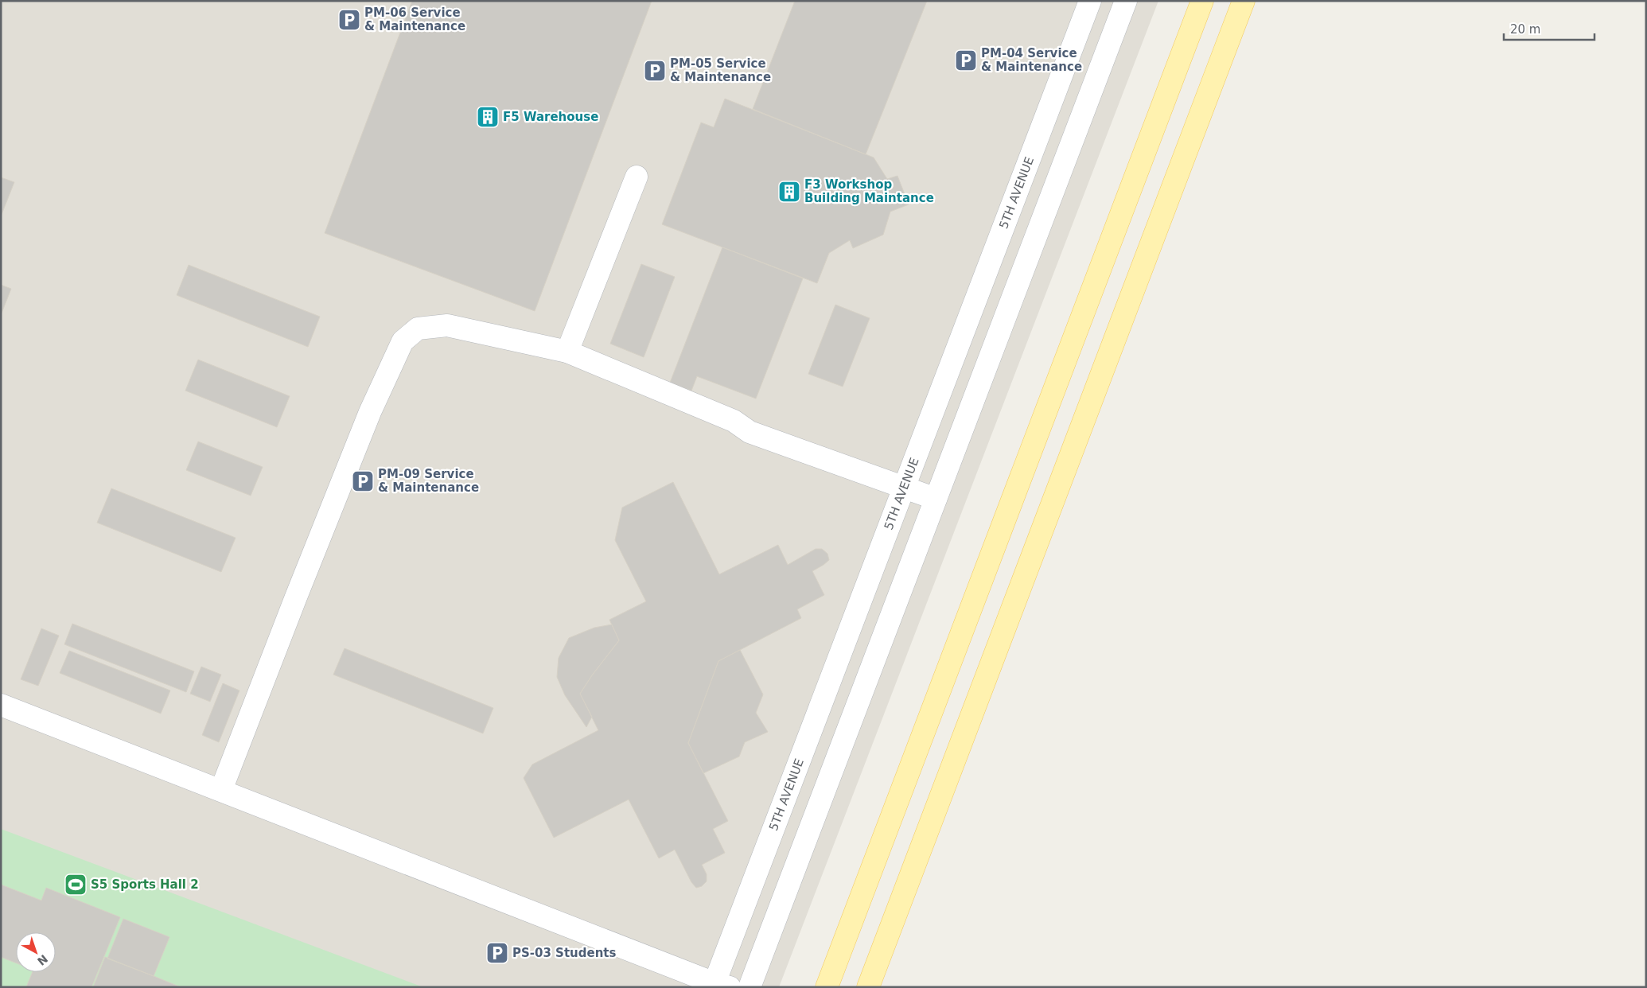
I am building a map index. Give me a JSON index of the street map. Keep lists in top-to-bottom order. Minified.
{"streets":{"street":["5TH AVENUE"]},"places":{"parking":["PM-06 Service & Maintenance","PM-04 Service & Maintenance","PM-05 Service & Maintenance","PM-09 Service & Maintenance","PS-03 Students"],"building":["F5 Warehouse","F3 Workshop Building Maintance"],"sports":["S5 Sports Hall 2"]},"scale_bar":"20 m","north":"bottom right"}
